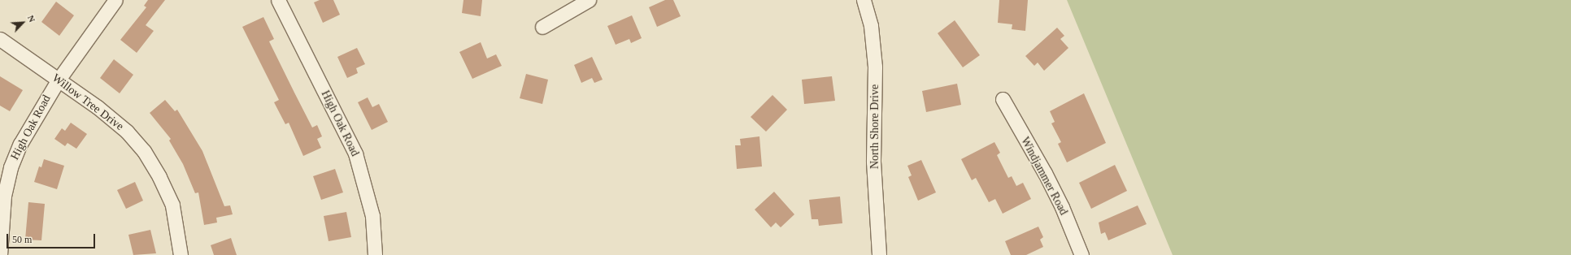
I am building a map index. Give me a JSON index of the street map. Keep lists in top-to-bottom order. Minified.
{"streets":{"street":["Willow Tree Drive","High Oak Road","North Shore Drive","Windjammer Road"]},"crossings":[["Willow Tree Drive","High Oak Road"]],"scale_bar":"50 m","north":"top right"}
